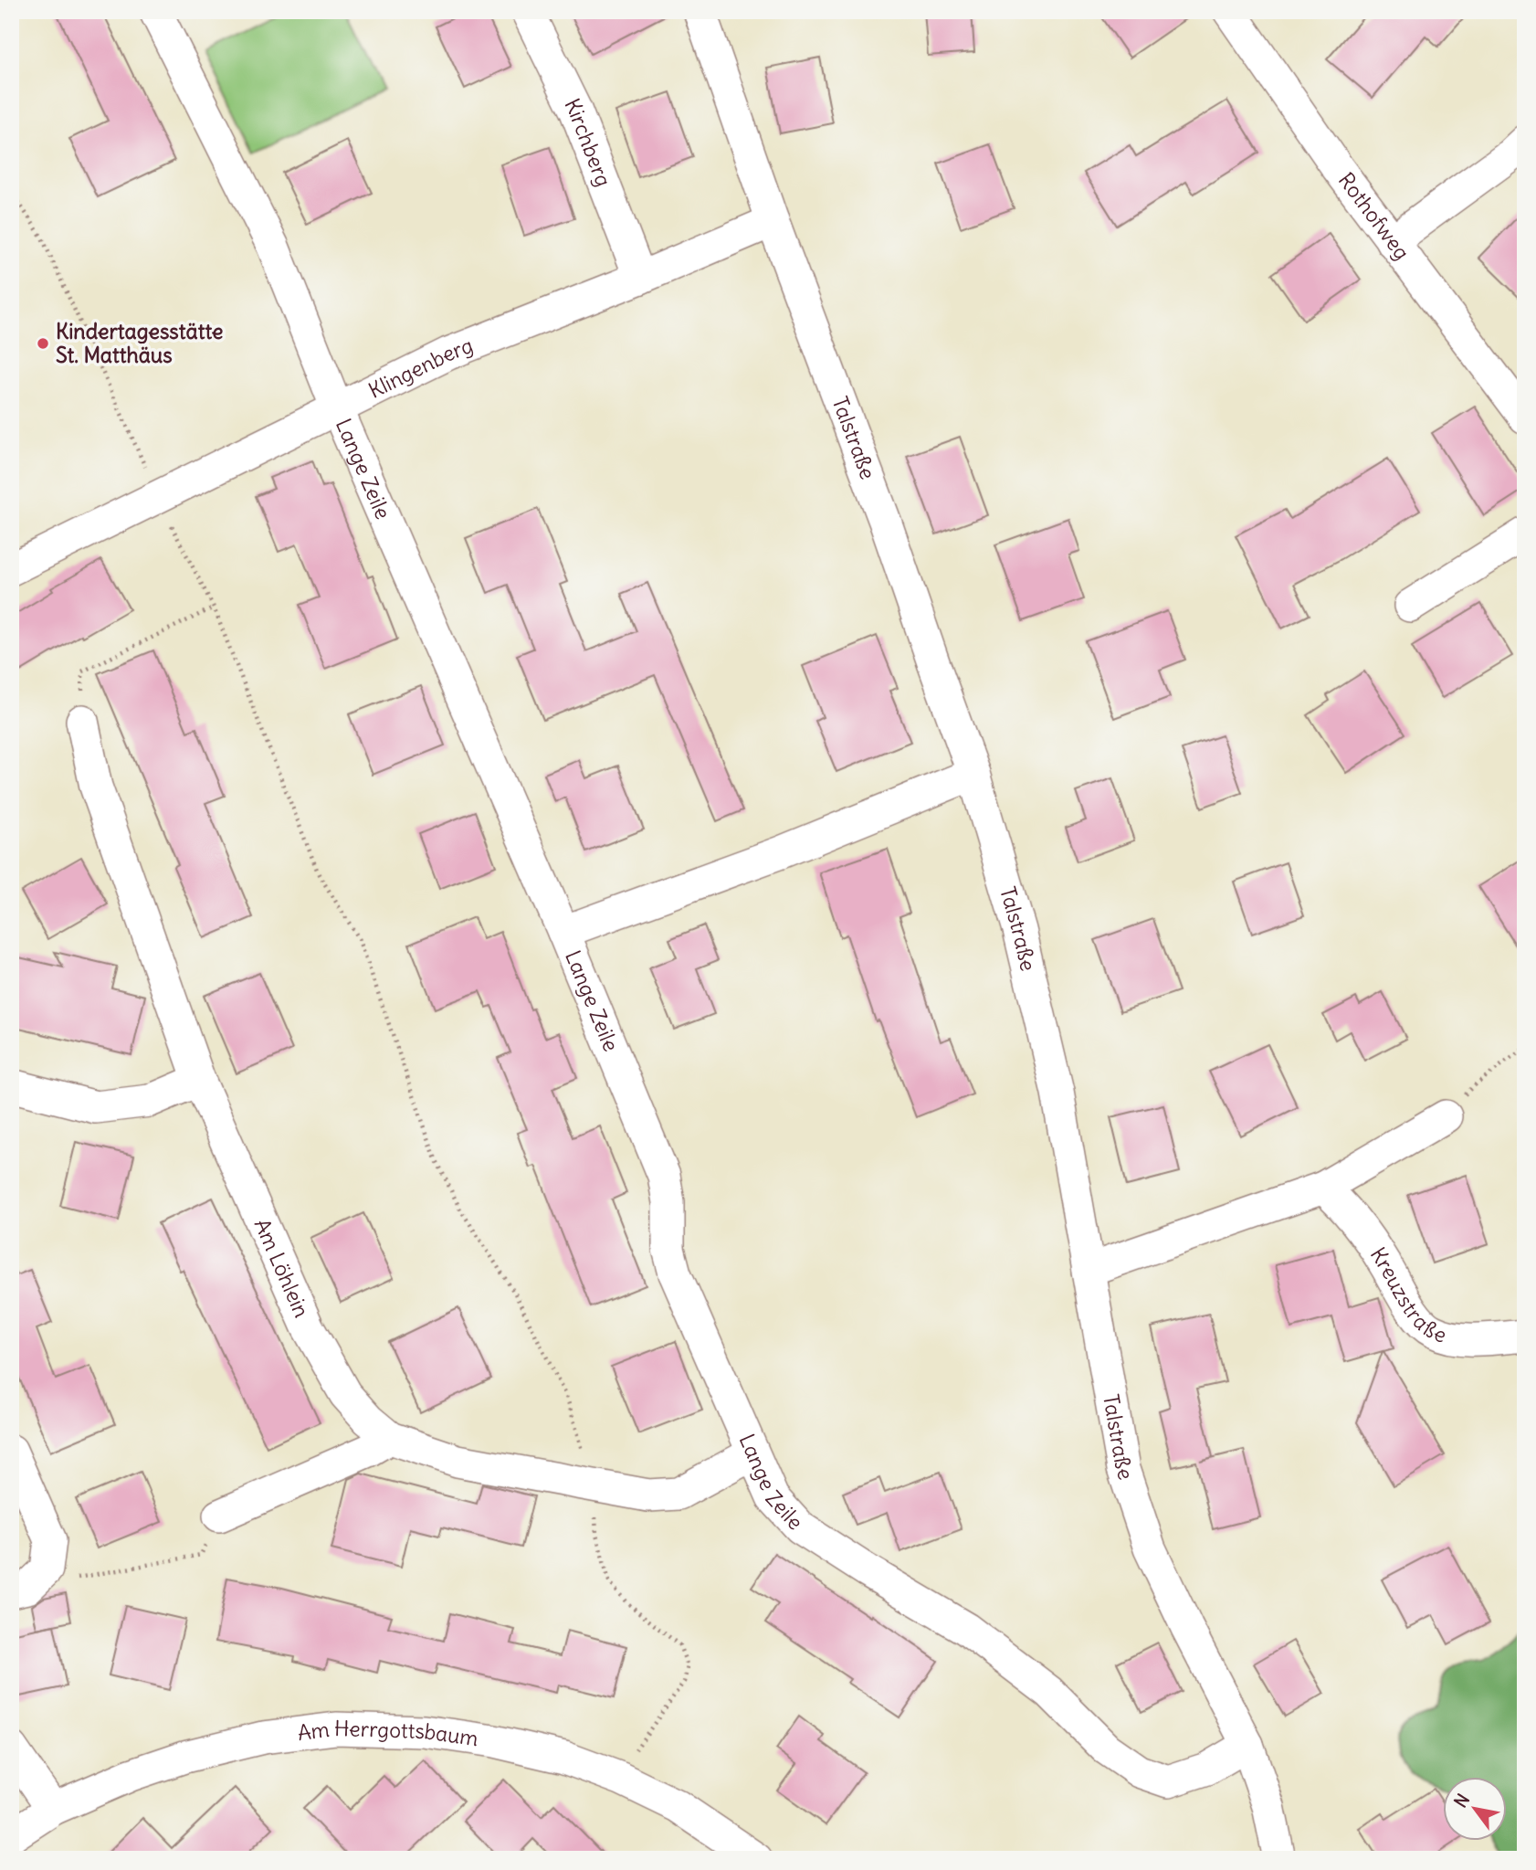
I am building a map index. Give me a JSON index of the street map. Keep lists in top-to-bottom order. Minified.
{"streets":{"street":["Kirchberg","Rothofweg","Klingenberg","Talstraße","Lange Zeile","Am Löhlein","Kreuzstraße","Am Herrgottsbaum"]},"crossings":[["Kirchberg","Klingenberg"],["Klingenberg","Talstraße"],["Klingenberg","Lange Zeile"],["Talstraße","Lange Zeile"],["Lange Zeile","Am Löhlein"]],"places":["Kindertagesstätte St. Matthäus"],"north":"top left"}
